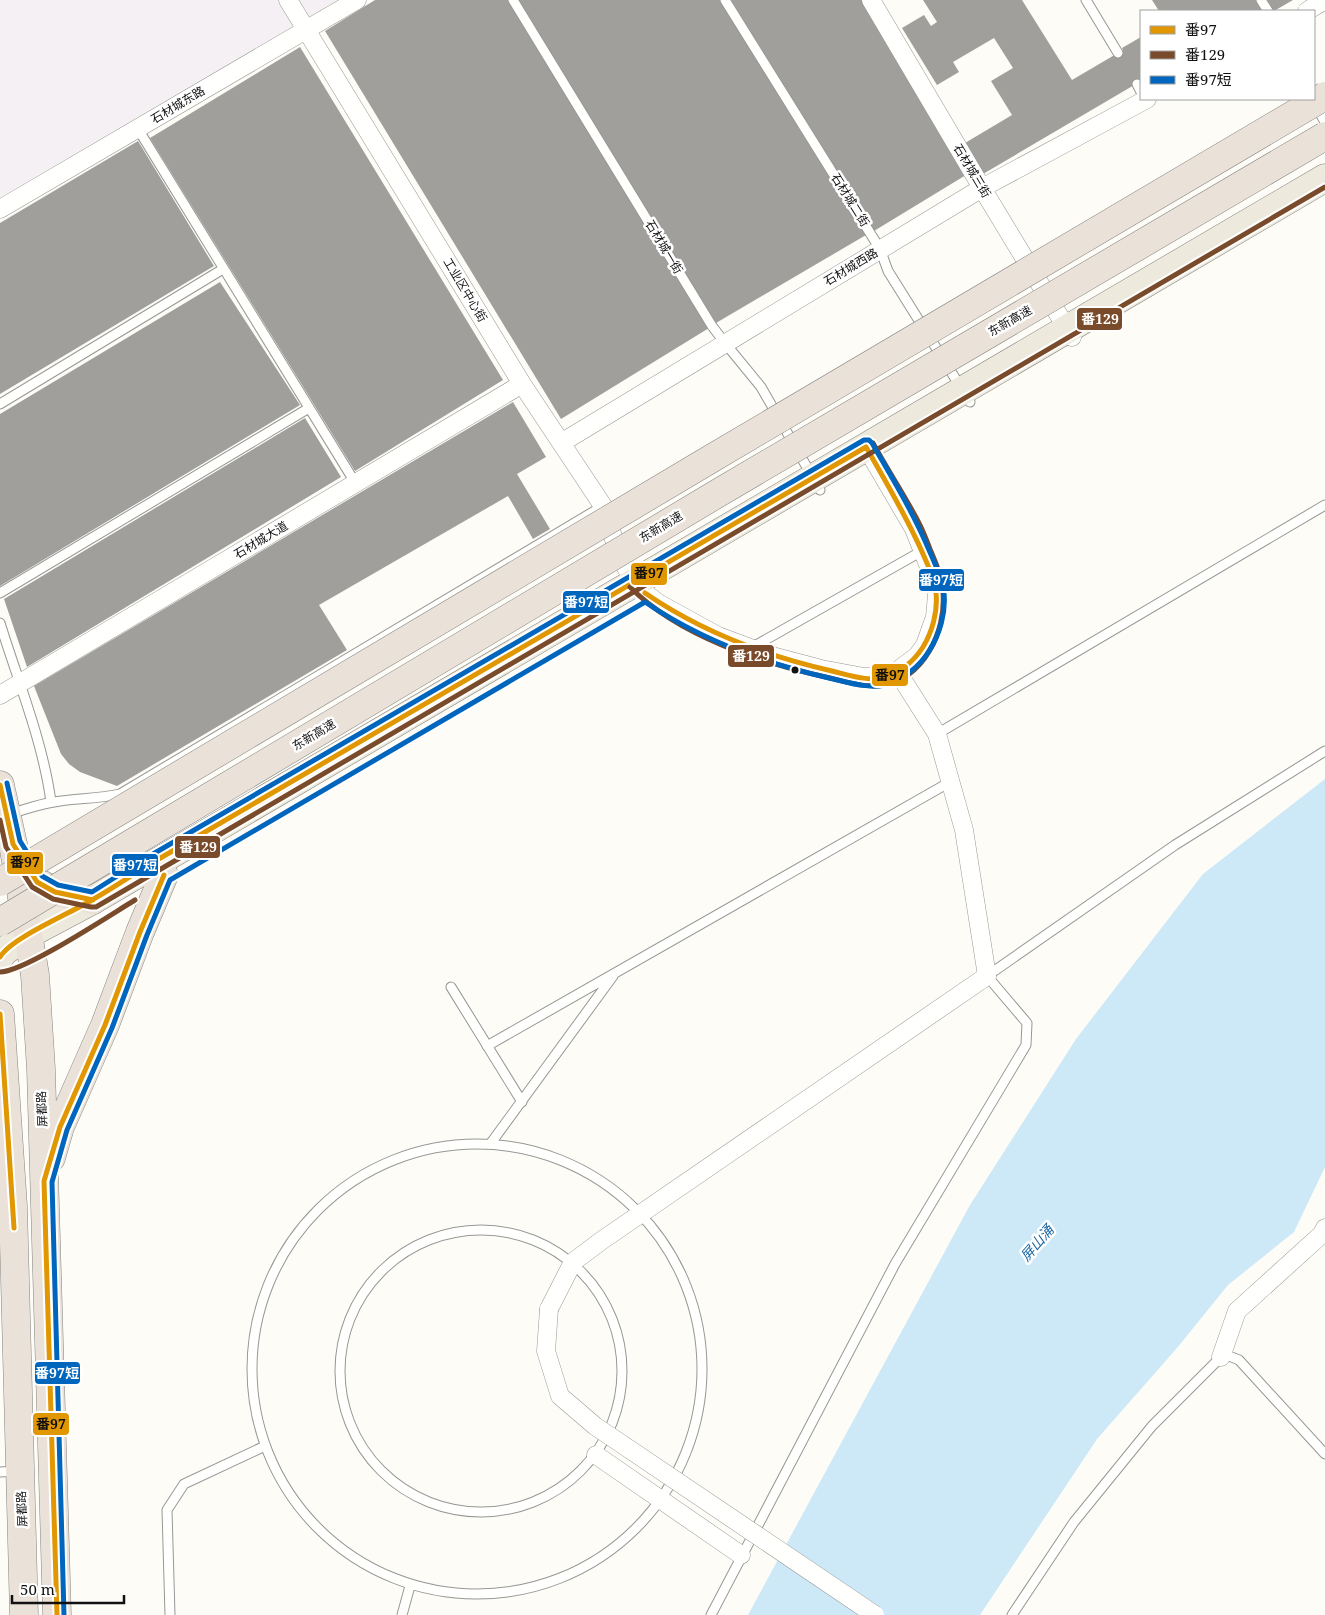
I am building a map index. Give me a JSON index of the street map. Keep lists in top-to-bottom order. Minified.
{"streets":{"highway":["东新高速","屏都路"],"street":["石材城东路","石材城三街","石材城西路","工业区中心街","石材城大道"],"lane":["石材城二街","石材城一街"]},"crossings":[["石材城东路","工业区中心街"],["石材城三街","石材城西路"],["石材城二街","石材城西路"],["石材城一街","石材城西路"],["石材城西路","工业区中心街"],["工业区中心街","石材城大道"]],"water":["屏山涌"],"lines":["transit line 番129","transit line 番97短","transit line 番97"],"legend":["番97","番129","番97短"],"scale_bar":"50 m"}
